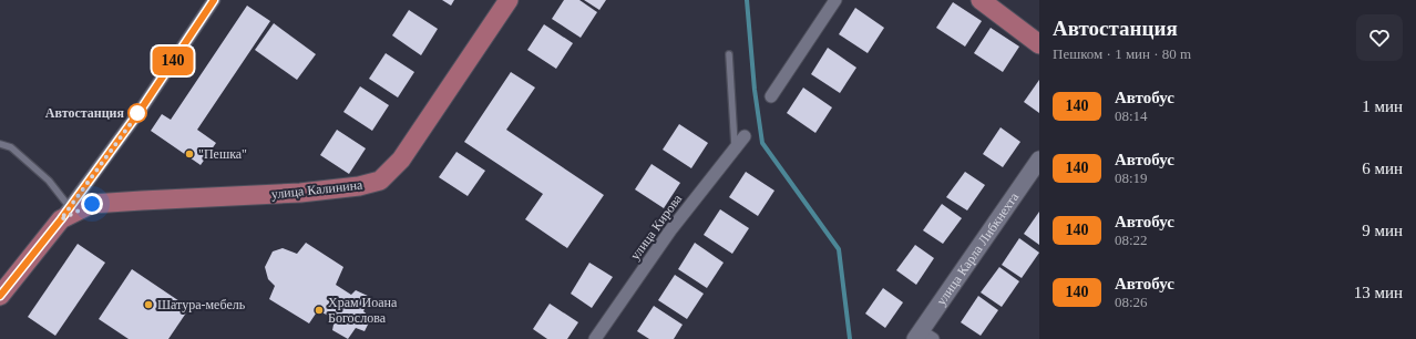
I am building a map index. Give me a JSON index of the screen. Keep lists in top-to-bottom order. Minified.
{"streets":{"main road":["улица Калинина","улица Карла Либкнехта"],"street":["улица Кирова"]},"places":["Автостанция","\"Пешка\"","Шатура-мебель","Храм Иоана Богослова"],"lines":["bus line 140"],"page":{"on_map":"140","heading":["Автостанция","Пешком · 1 мин · 80 m"],"list":[{"mark":"140","name":"Автобус","note":"08:14","value":"1 мин"},{"mark":"140","name":"Автобус","note":"08:19","value":"6 мин"},{"mark":"140","name":"Автобус","note":"08:22","value":"9 мин"},{"mark":"140","name":"Автобус","note":"08:26","value":"13 мин"}]}}
